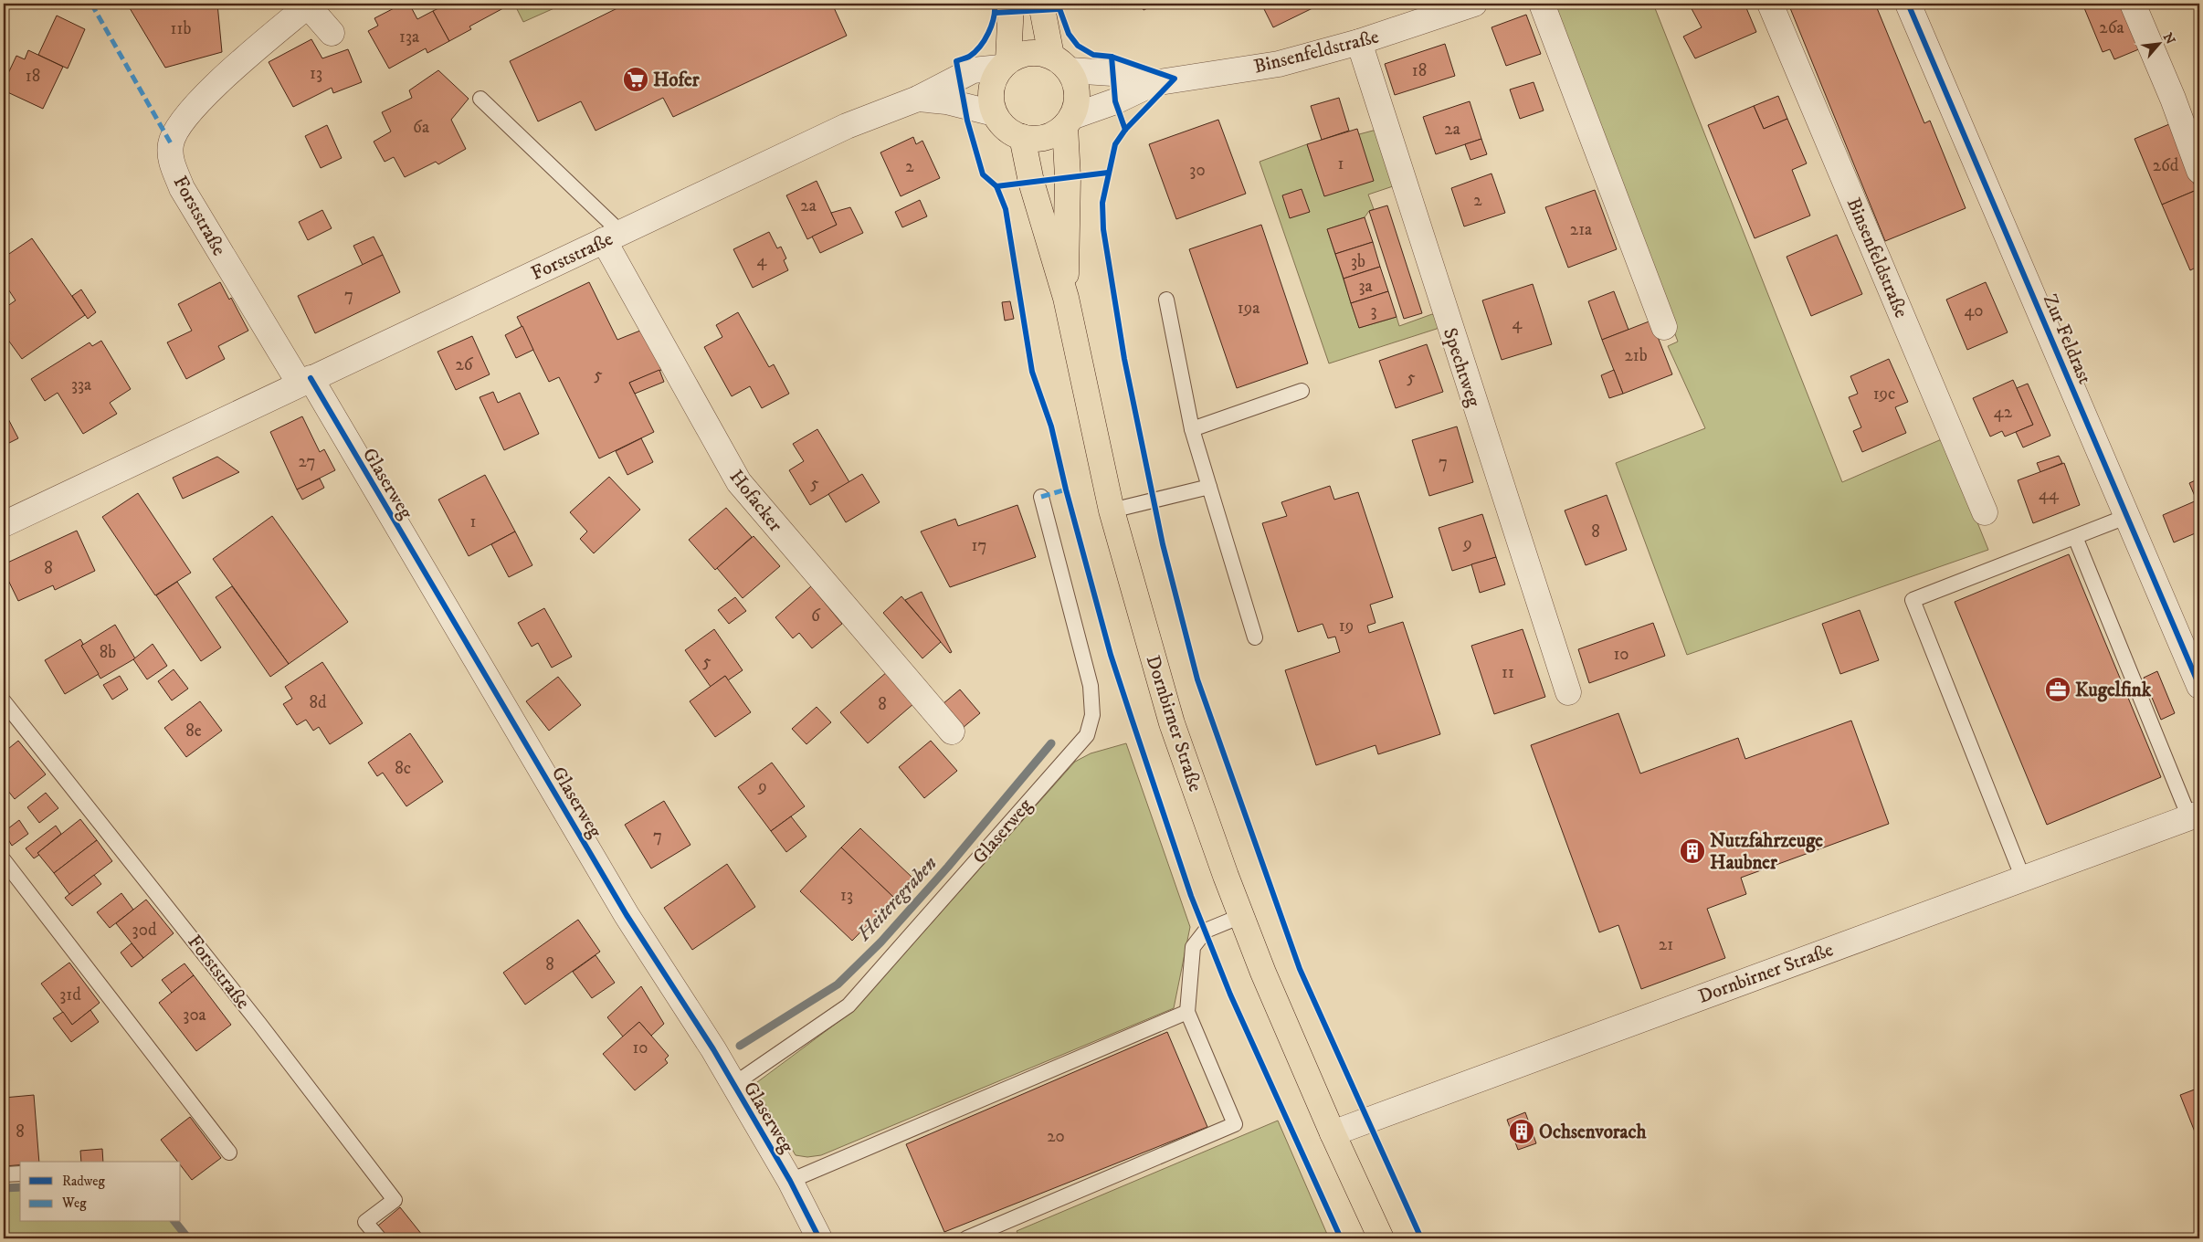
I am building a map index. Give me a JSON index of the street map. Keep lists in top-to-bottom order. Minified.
{"streets":{"main road":["Dornbirner Straße"],"street":["Binsenfeldstraße","Forststraße","Zur Feldrast","Spechtweg","Glaserweg","Hofacker"]},"crossings":[["Binsenfeldstraße","Forststraße"],["Binsenfeldstraße","Spechtweg"],["Binsenfeldstraße","Dornbirner Straße"],["Forststraße","Glaserweg"],["Forststraße","Hofacker"],["Forststraße","Dornbirner Straße"]],"water":["Heiteregraben"],"places":{"supermarket":["Hofer"],"office":["Kugelfink"],"building":["Nutzfahrzeuge Haubner","Ochsenvorach"]},"house_numbers":["26a","11b","13a","18","13","18","6a","2a","1","26d","2","30","2","2a","21a","4","3b","3a","7","19a","3","40","4","21b","26","5","5","33a","19c","42","27","7","5","44","1","8","9","17","8","6","19","8b","10","5","11","8d","8","8e","8c","9","7","13","30d","21","8","31d","30a","10","8","20"],"legend":["Radweg","Weg"],"north":"top right"}
